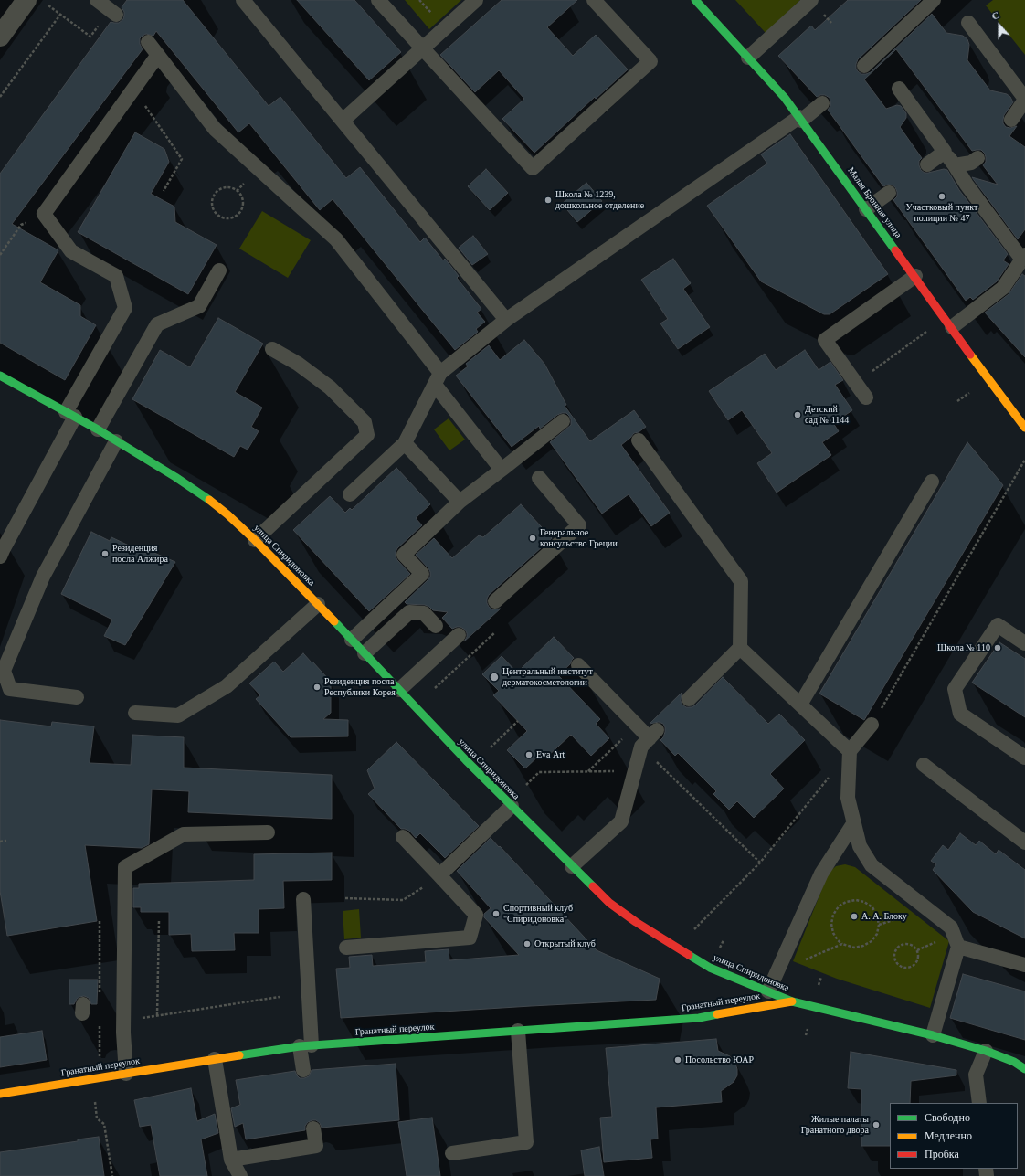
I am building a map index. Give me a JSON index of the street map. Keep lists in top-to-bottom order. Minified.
{"streets":{"street":["Малая Бронная улица","улица Спиридоновка","Гранатный переулок"]},"crossings":[["улица Спиридоновка","Гранатный переулок"]],"places":["Участковый пункт полиции № 47","Школа № 1239, дошкольное отделение","Детский сад № 1144","Генеральное консульство Греции","Резиденция посла Алжира","Школа № 110","Центральный институт дерматокосметологии","Резиденция посла Республики Корея","Eva Art","Спортивный клуб \"Спиридоновка\"","А. А. Блоку","Открытый клуб","Посольство ЮАР","Жилые палаты Гранатного двора"],"legend":["Свободно","Медленно","Пробка"],"north":"top"}
